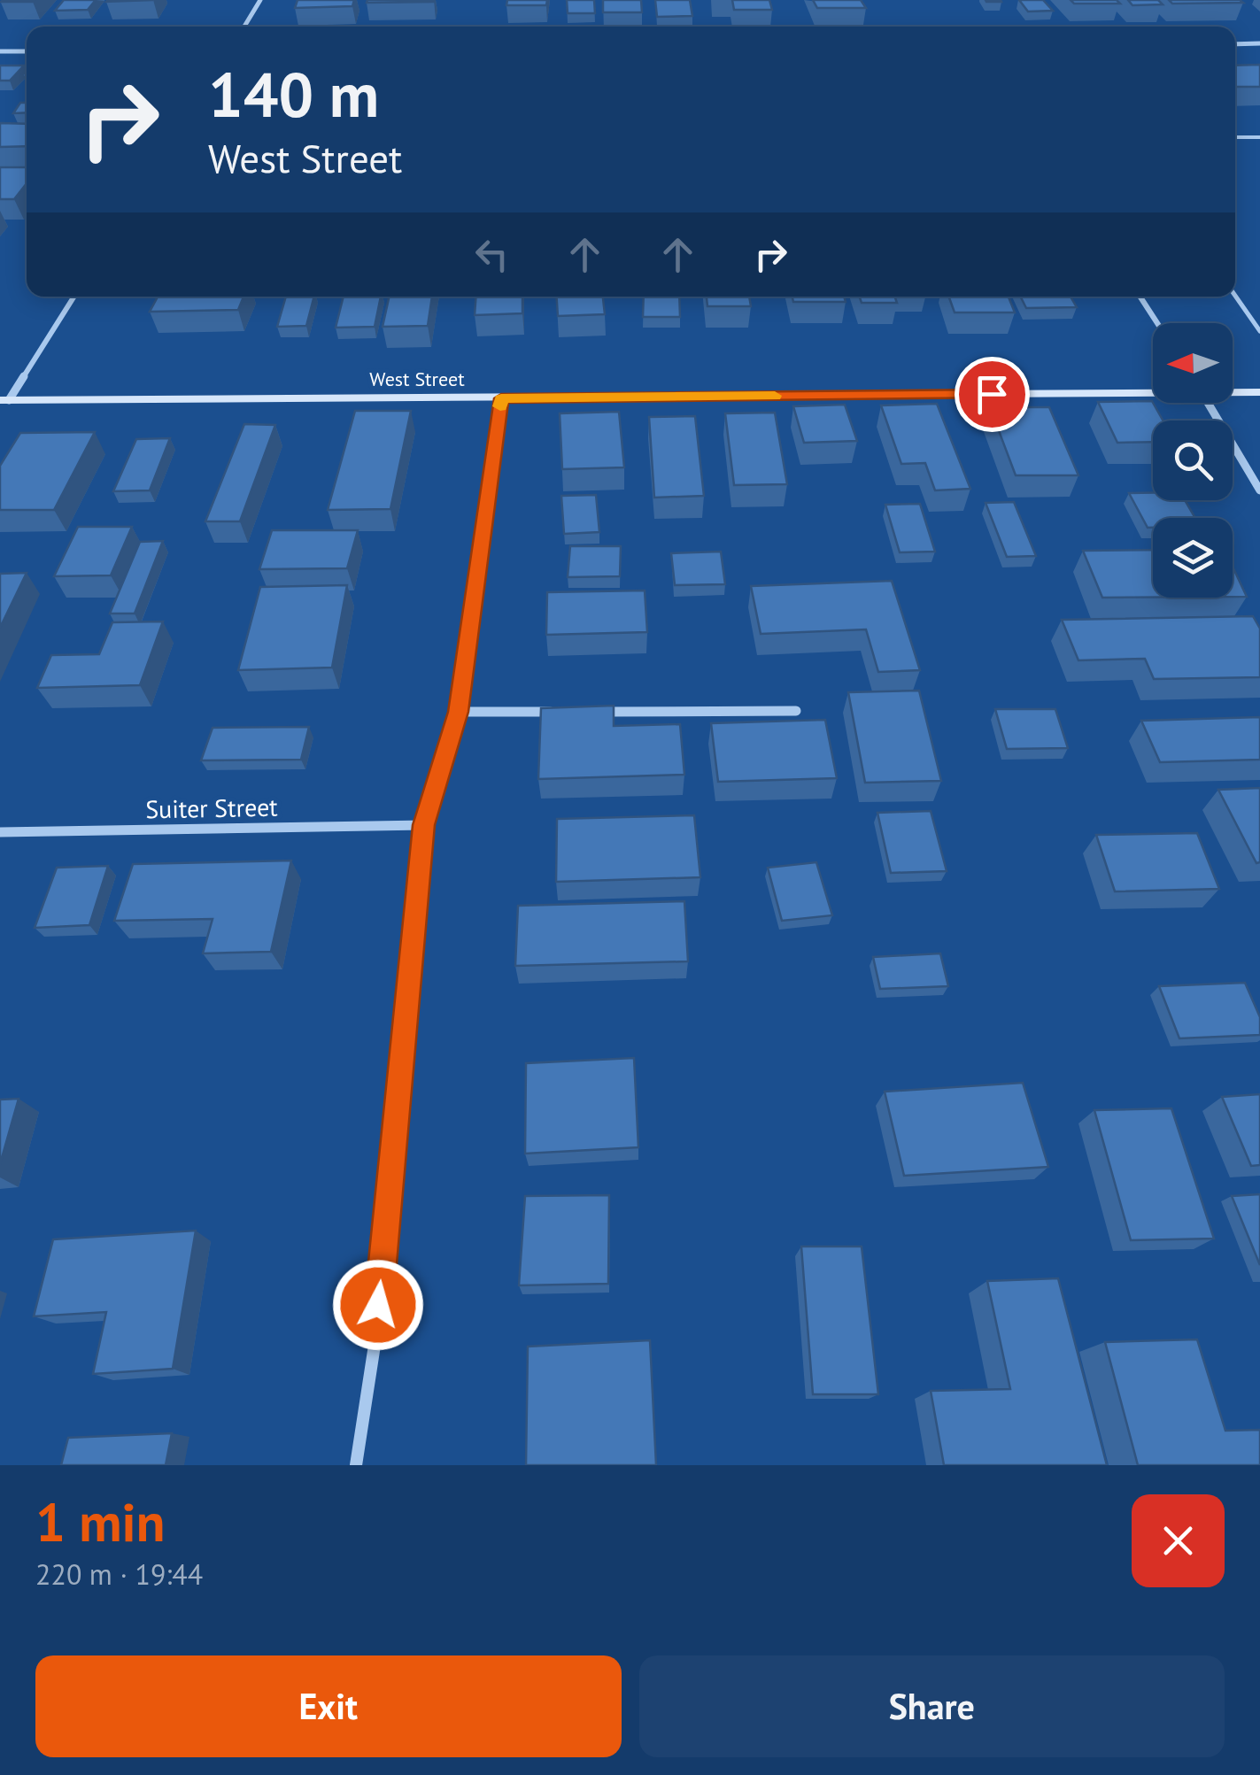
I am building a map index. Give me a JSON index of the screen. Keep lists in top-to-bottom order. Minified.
{"streets":{"street":["West Street","Suiter Street"]},"north":"left","page":{"turn":["140 m","West Street"],"heading":["1 min","220 m · 19:44"],"buttons":["Exit","Share"]}}
